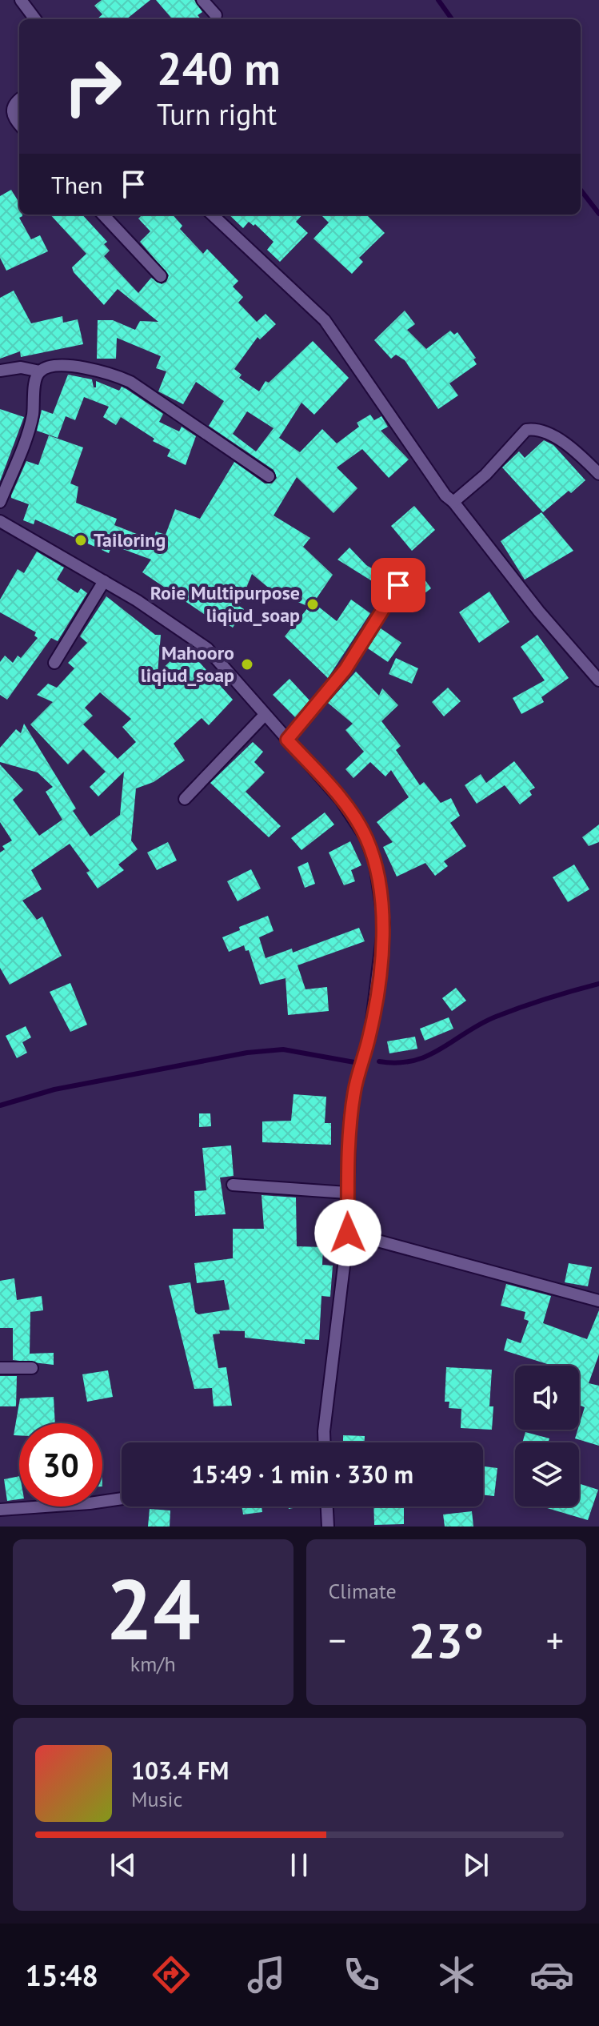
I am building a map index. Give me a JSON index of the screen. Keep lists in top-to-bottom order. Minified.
{"places":["Tailoring","Roie Multipurpose liqiud_soap","Mahooro liqiud_soap"],"page":{"turn":["240 m","Turn right"],"then":"Then","limit":"30","trip":"15:49 · 1 min · 330 m","tile":[["24","km/h"],"Climate"],"heat":["−","23°","+"],"song":["103.4 FM","Music"],"tabs":"15:48"}}
